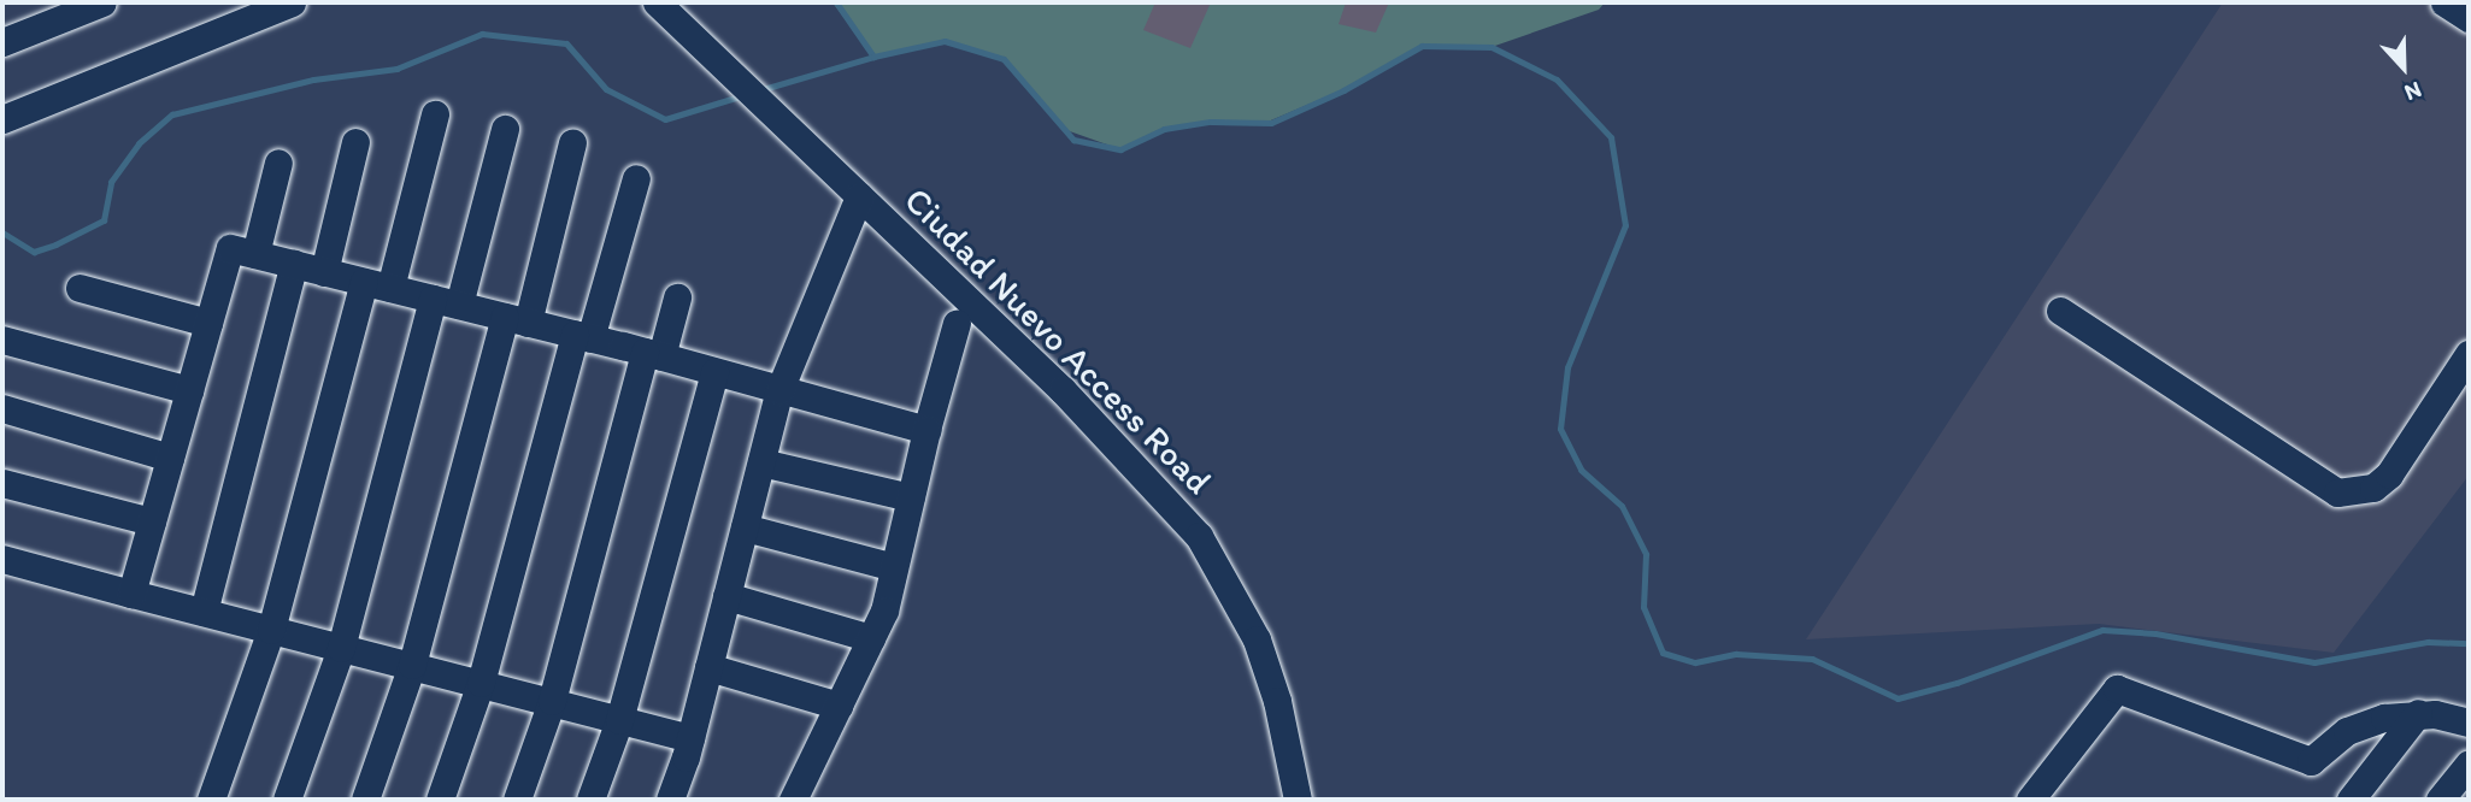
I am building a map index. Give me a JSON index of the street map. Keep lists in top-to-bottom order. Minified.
{"streets":{"street":["Ciudad Nuevo Access Road"]},"north":"bottom"}
